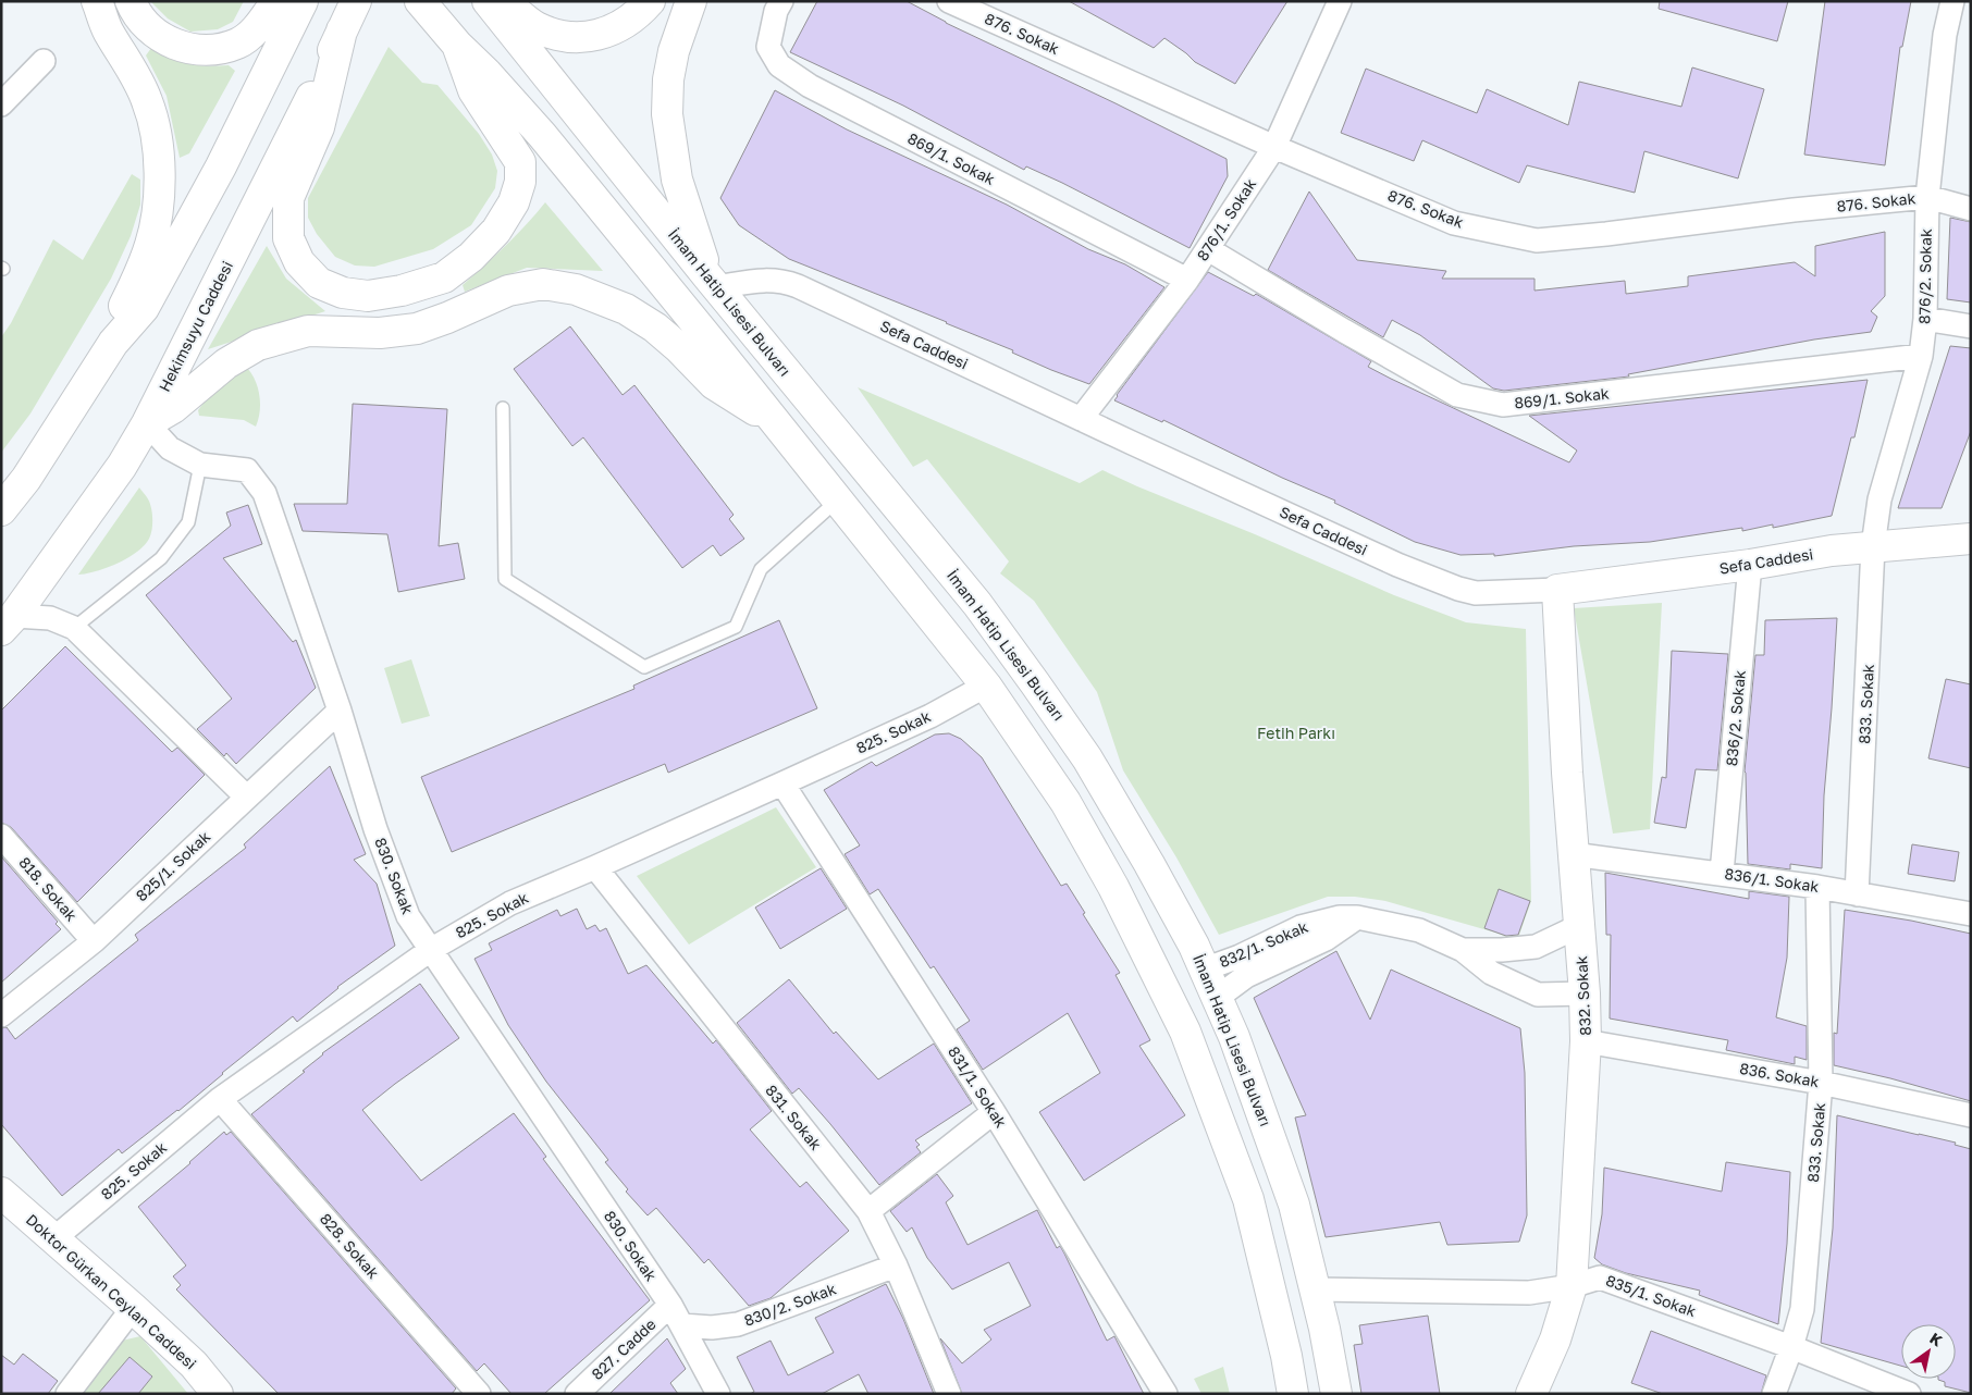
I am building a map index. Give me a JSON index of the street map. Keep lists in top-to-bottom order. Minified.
{"streets":{"main road":["İmam Hatip Lisesi Bulvarı","Hekimsuyu Caddesi","Sefa Caddesi","832. Sokak","Doktor Gürkan Ceylan Caddesi"],"street":["876. Sokak","869/1. Sokak","876/1. Sokak","876/2. Sokak","833. Sokak","836/2. Sokak","825. Sokak","825/1. Sokak","830. Sokak","836/1. Sokak","818. Sokak","832/1. Sokak","836. Sokak","831/1. Sokak","831. Sokak","828. Sokak","835/1. Sokak","830/2. Sokak","827. Cadde"]},"crossings":[["876. Sokak","876/1. Sokak"],["876. Sokak","876/2. Sokak"],["869/1. Sokak","876/1. Sokak"],["869/1. Sokak","876/2. Sokak"],["876/1. Sokak","Sefa Caddesi"],["876/2. Sokak","Sefa Caddesi"],["876/2. Sokak","833. Sokak"],["İmam Hatip Lisesi Bulvarı","Sefa Caddesi"],["İmam Hatip Lisesi Bulvarı","832/1. Sokak"],["İmam Hatip Lisesi Bulvarı","835/1. Sokak"],["Hekimsuyu Caddesi","830. Sokak"],["Sefa Caddesi","833. Sokak"],["Sefa Caddesi","836/2. Sokak"],["Sefa Caddesi","832. Sokak"],["833. Sokak","836/1. Sokak"],["833. Sokak","836. Sokak"],["833. Sokak","835/1. Sokak"],["836/2. Sokak","836/1. Sokak"],["825. Sokak","830. Sokak"],["825. Sokak","831/1. Sokak"],["825. Sokak","831. Sokak"],["825. Sokak","828. Sokak"],["825. Sokak","Doktor Gürkan Ceylan Caddesi"],["825/1. Sokak","830. Sokak"],["825/1. Sokak","818. Sokak"],["830. Sokak","830/2. Sokak"],["830. Sokak","827. Cadde"],["836/1. Sokak","832. Sokak"],["832/1. Sokak","832. Sokak"],["832. Sokak","836. Sokak"],["832. Sokak","835/1. Sokak"],["831. Sokak","830/2. Sokak"]],"parks":["Fetih Parkı"],"north":"top right"}
